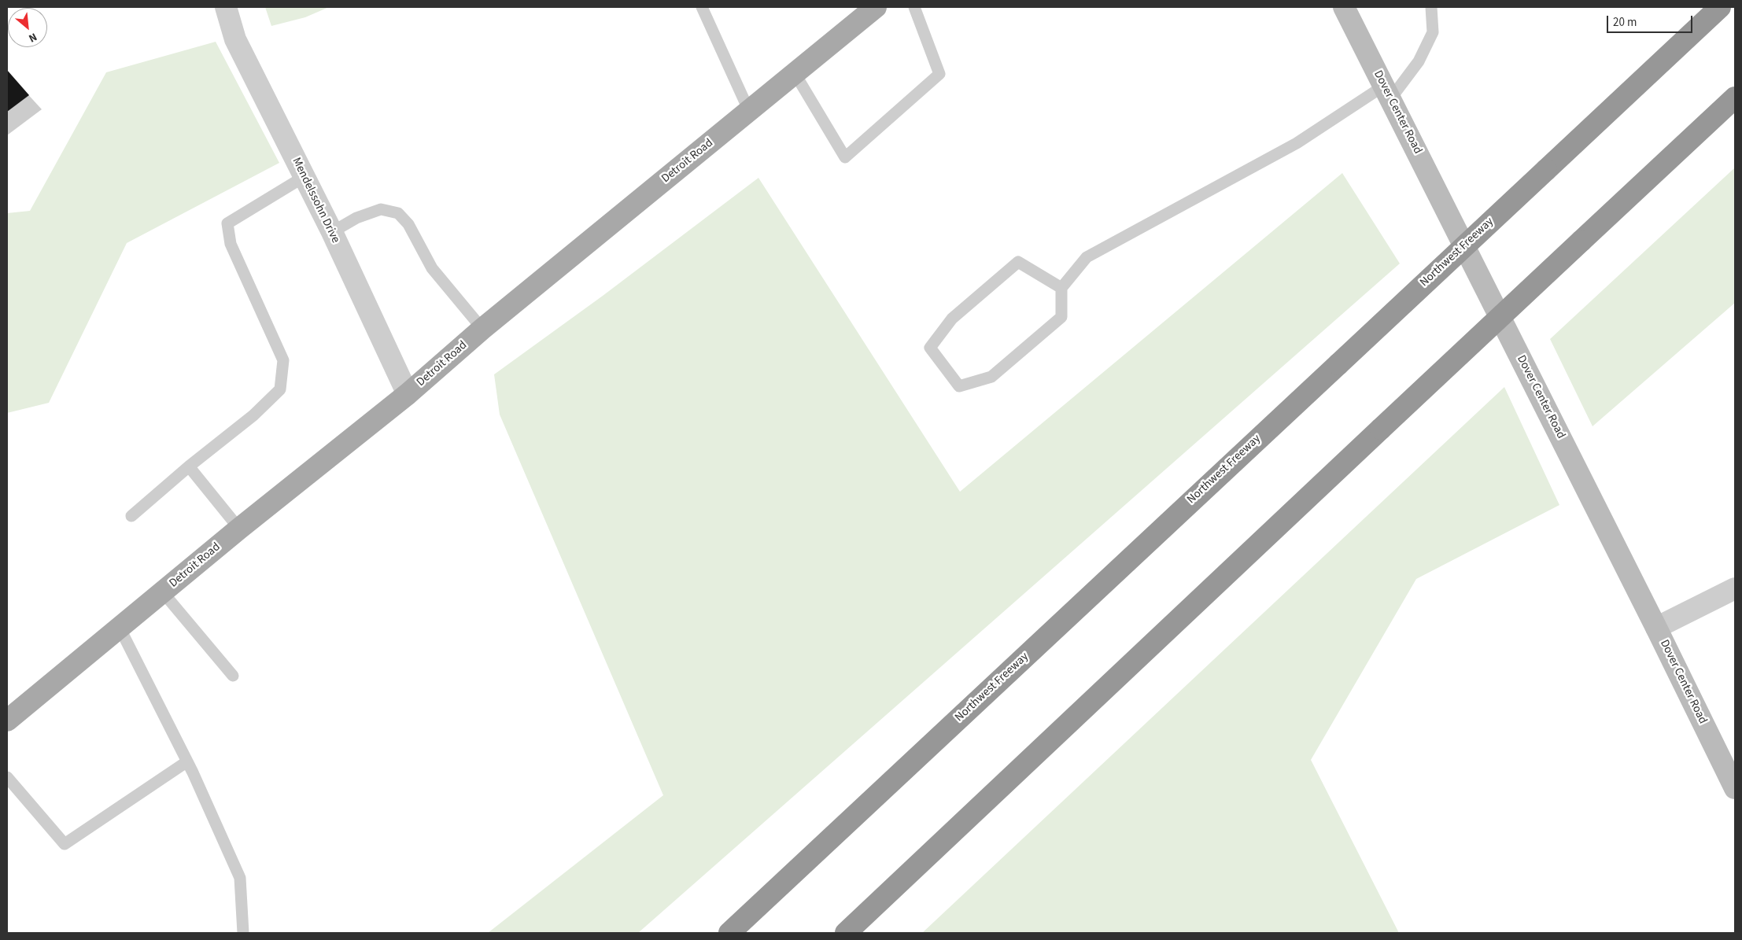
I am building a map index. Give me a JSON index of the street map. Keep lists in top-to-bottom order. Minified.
{"streets":{"highway":["Northwest Freeway"],"main road":["Detroit Road"],"street":["Dover Center Road","Mendelssohn Drive"]},"crossings":[["Detroit Road","Mendelssohn Drive"]],"scale_bar":"20 m","north":"bottom right"}
